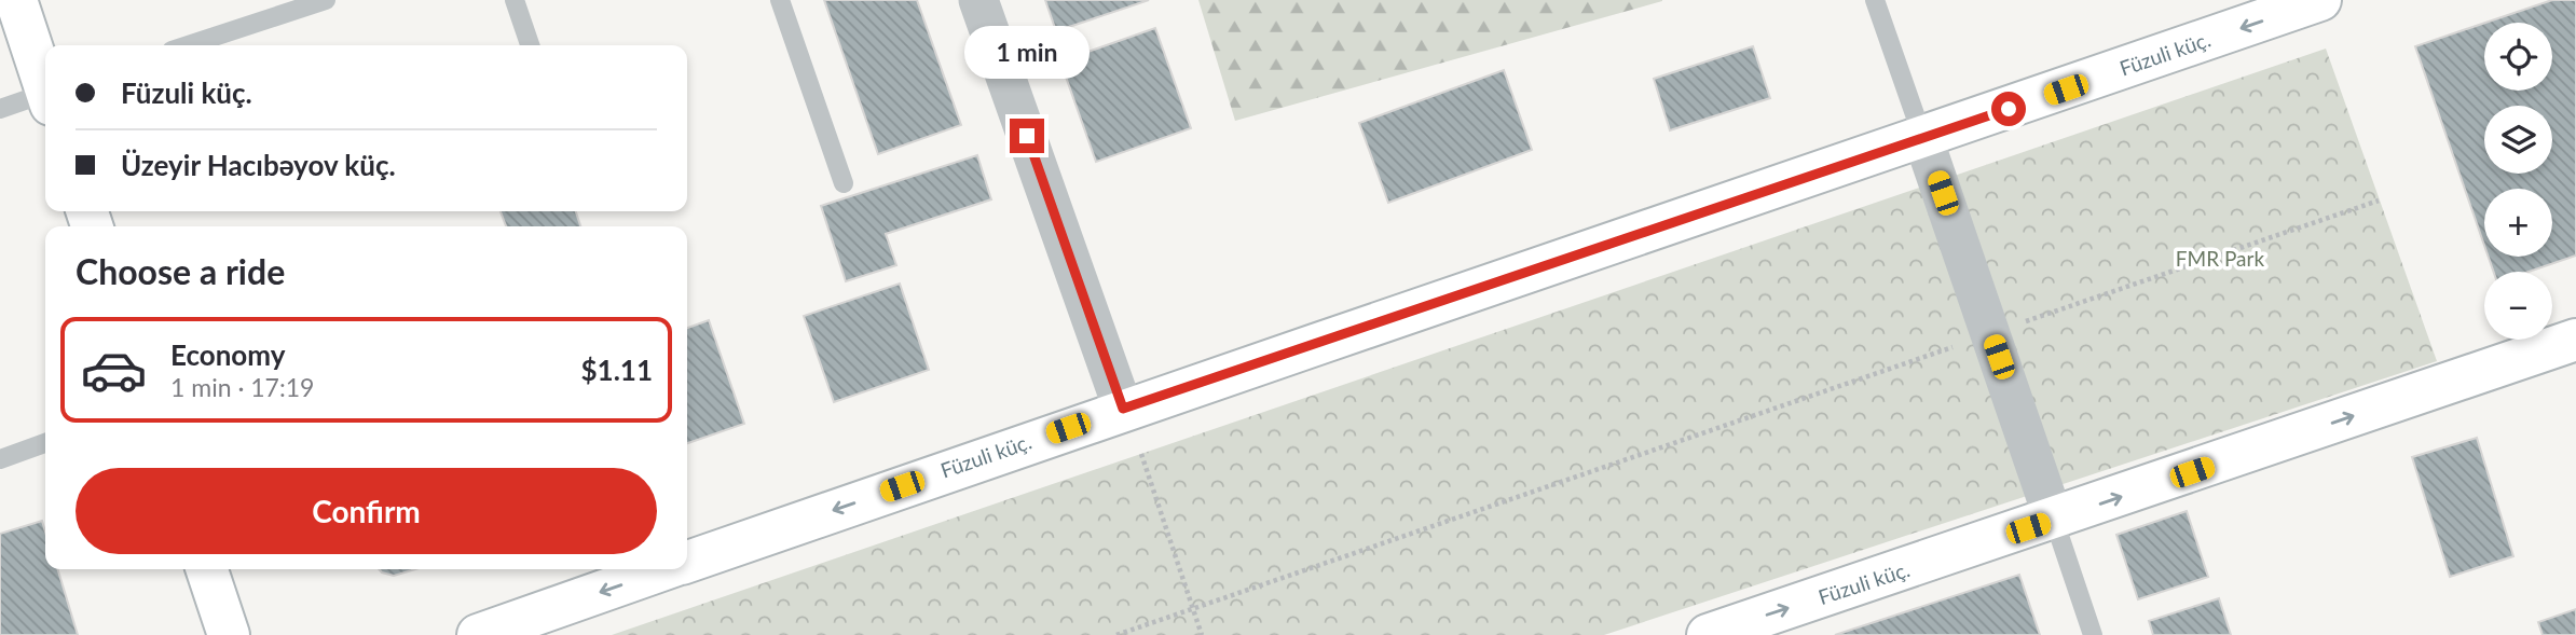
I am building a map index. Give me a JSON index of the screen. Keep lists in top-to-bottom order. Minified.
{"streets":{"street":["Füzuli küç."]},"parks":["FMR Park"],"page":{"map_buttons":["+","−"],"bubble":"1 min","banner":["Füzuli küç.","Üzeyir Hacıbəyov küç."],"heading":"Choose a ride","list":[{"name":"Economy","note":"1 min · 17:19","value":"$1.11"}],"buttons":"Confirm"}}
